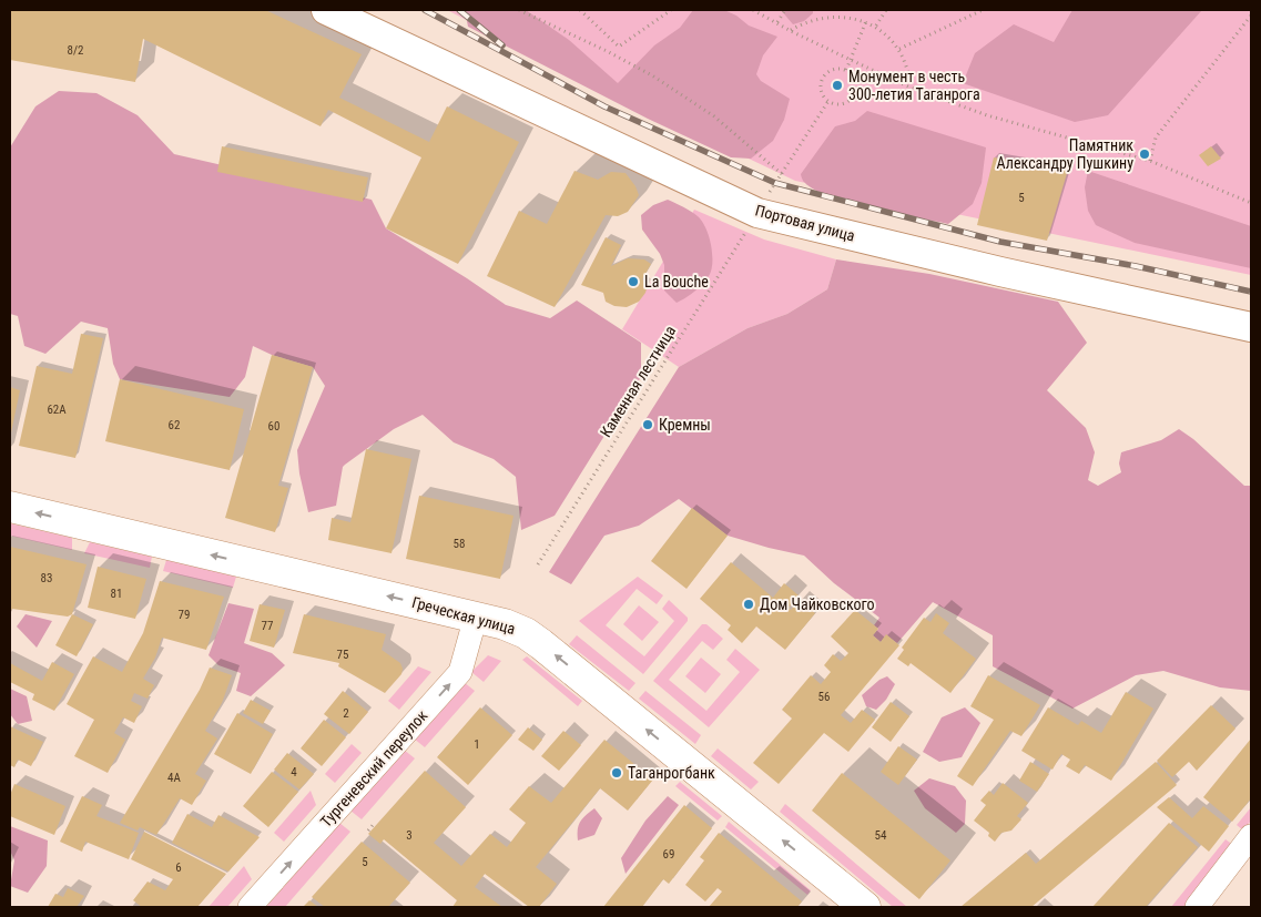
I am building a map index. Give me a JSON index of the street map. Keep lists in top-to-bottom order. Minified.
{"streets":{"main road":["Греческая улица"],"street":["Портовая улица","Тургеневский переулок"],"path":["Каменная лестница"]},"crossings":[["Портовая улица","Каменная лестница"],["Греческая улица","Тургеневский переулок"]],"one_way":["Греческая улица","Тургеневский переулок"],"places":["Монумент в честь 300-летия Таганрога","Памятник Александру Пушкину","La Bouche","Кремны","Дом Чайковского","Таганрогбанк"],"house_numbers":["8/2","5","62А","62","60","58","83","81","79","77","75","56","2","1","4","4А","3","54","69","5","6"]}
